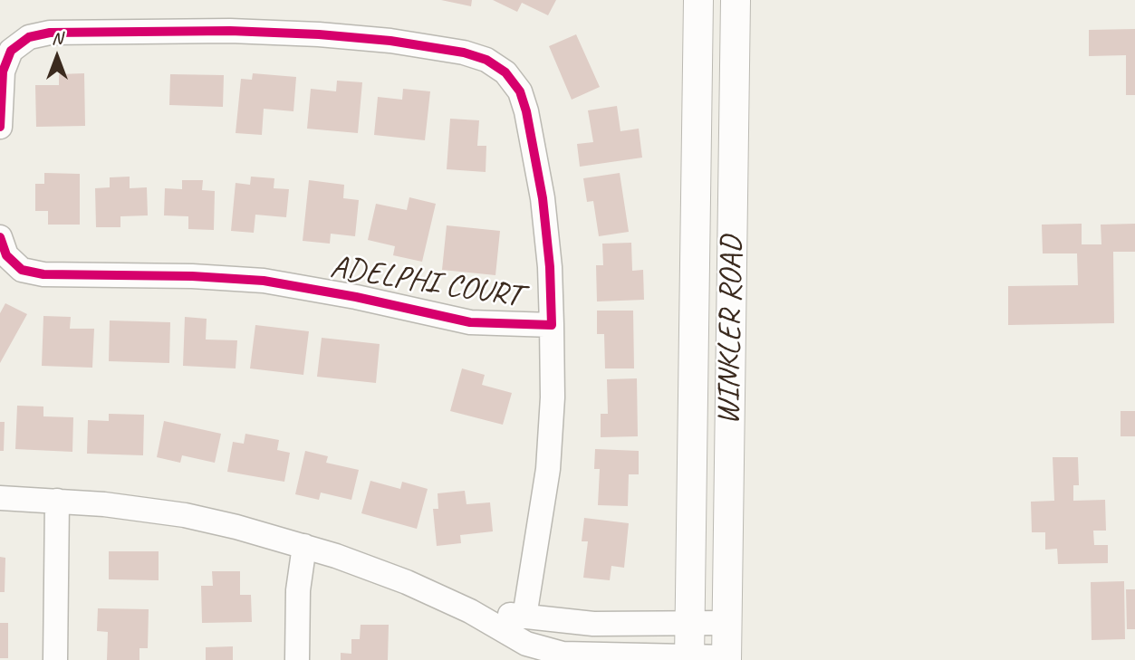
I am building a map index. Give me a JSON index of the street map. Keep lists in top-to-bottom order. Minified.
{"streets":{"street":["ADELPHI COURT","WINKLER ROAD"]},"north":"top"}
